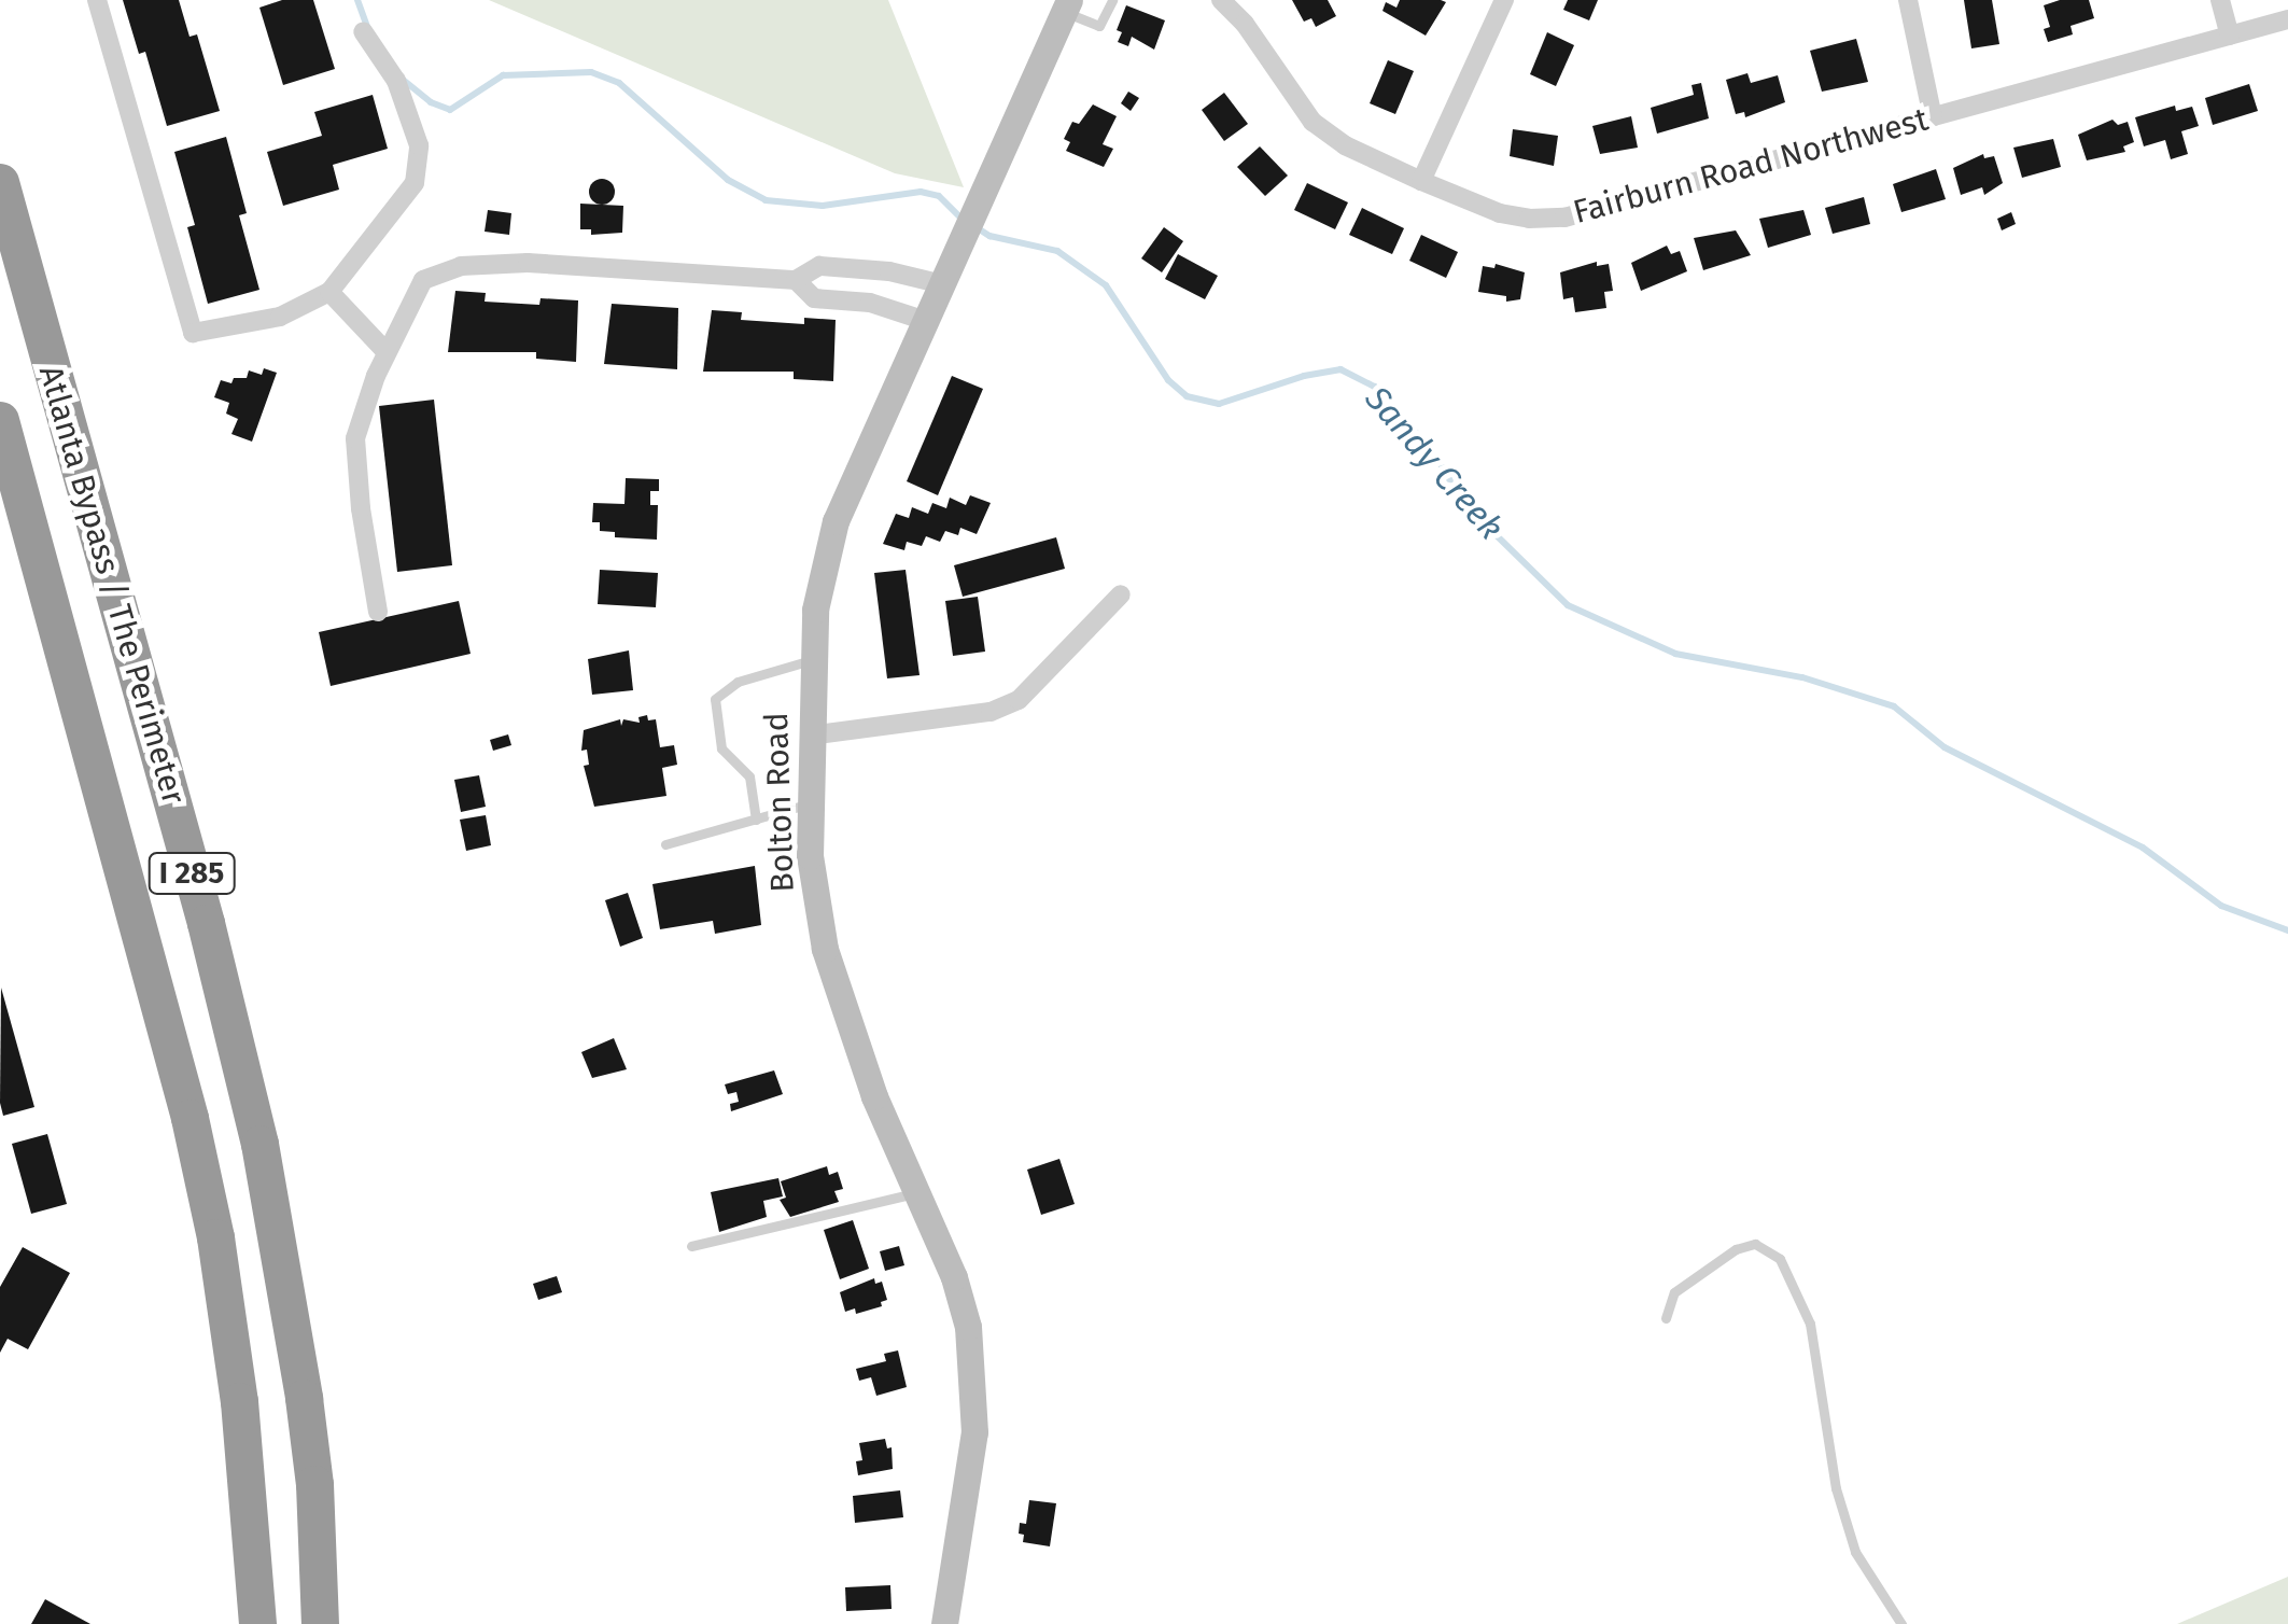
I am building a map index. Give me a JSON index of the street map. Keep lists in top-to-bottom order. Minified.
{"streets":{"highway":["Atlanta Bypass / The Perimeter","I 285"],"street":["Fairburn Road Northwest","Bolton Road"]},"water":["Sandy Creek"]}
